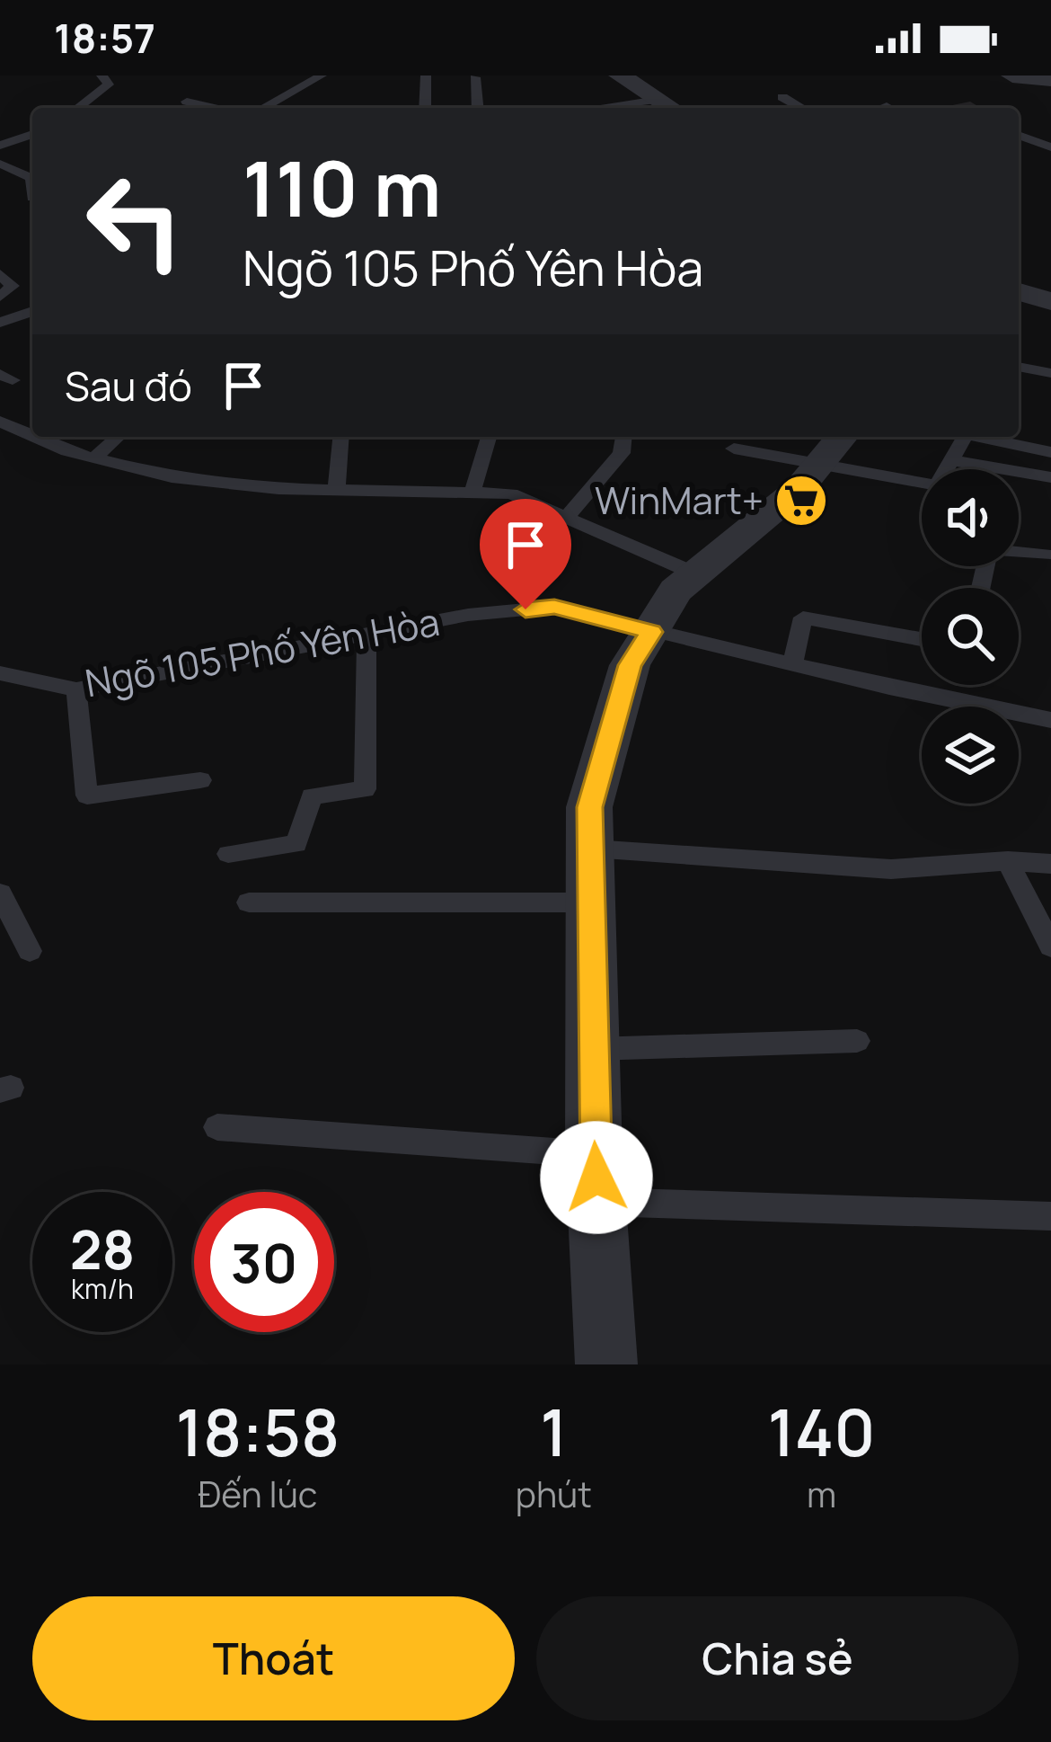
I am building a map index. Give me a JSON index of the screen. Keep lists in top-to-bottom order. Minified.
{"streets":{"lane":["Ngõ 105 Phố Yên Hòa"]},"places":{"supermarket":["WinMart+"]},"page":{"status":"18:57","turn":["110 m","Ngõ 105 Phố Yên Hòa"],"then":"Sau đó","speed":"28 km/h","limit":"30","eta":["18:58","Đến lúc","1","phút","140","m"],"buttons":["Thoát","Chia sẻ"]}}
